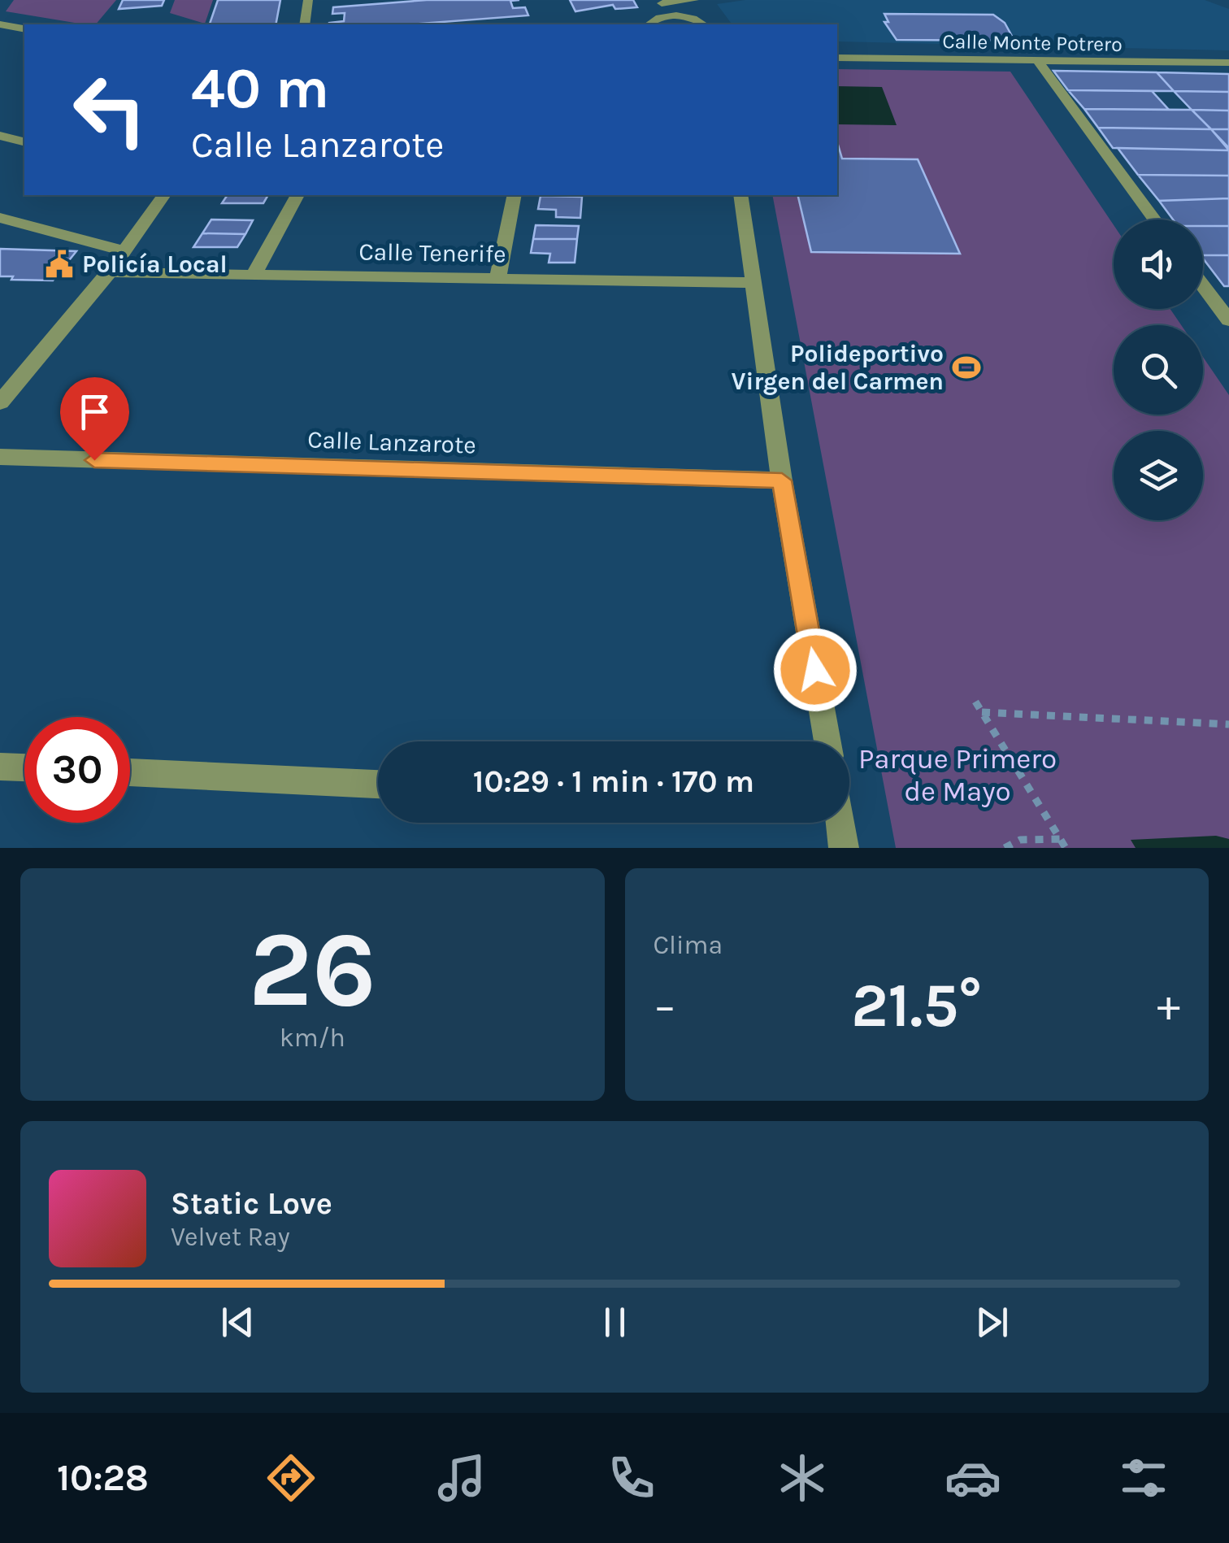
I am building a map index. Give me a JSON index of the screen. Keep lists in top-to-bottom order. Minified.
{"streets":{"street":["Calle Monte Potrero","Calle Tenerife","Calle Lanzarote"]},"parks":["Parque Primero de Mayo"],"places":{"public building":["Policía Local"],"sports":["Polideportivo Virgen del Carmen"]},"page":{"turn":["40 m","Calle Lanzarote"],"limit":"30","trip":"10:29 · 1 min · 170 m","tile":[["26","km/h"],"Clima"],"heat":["−","21.5°","+"],"song":["Static Love","Velvet Ray"],"tabs":"10:28"}}
